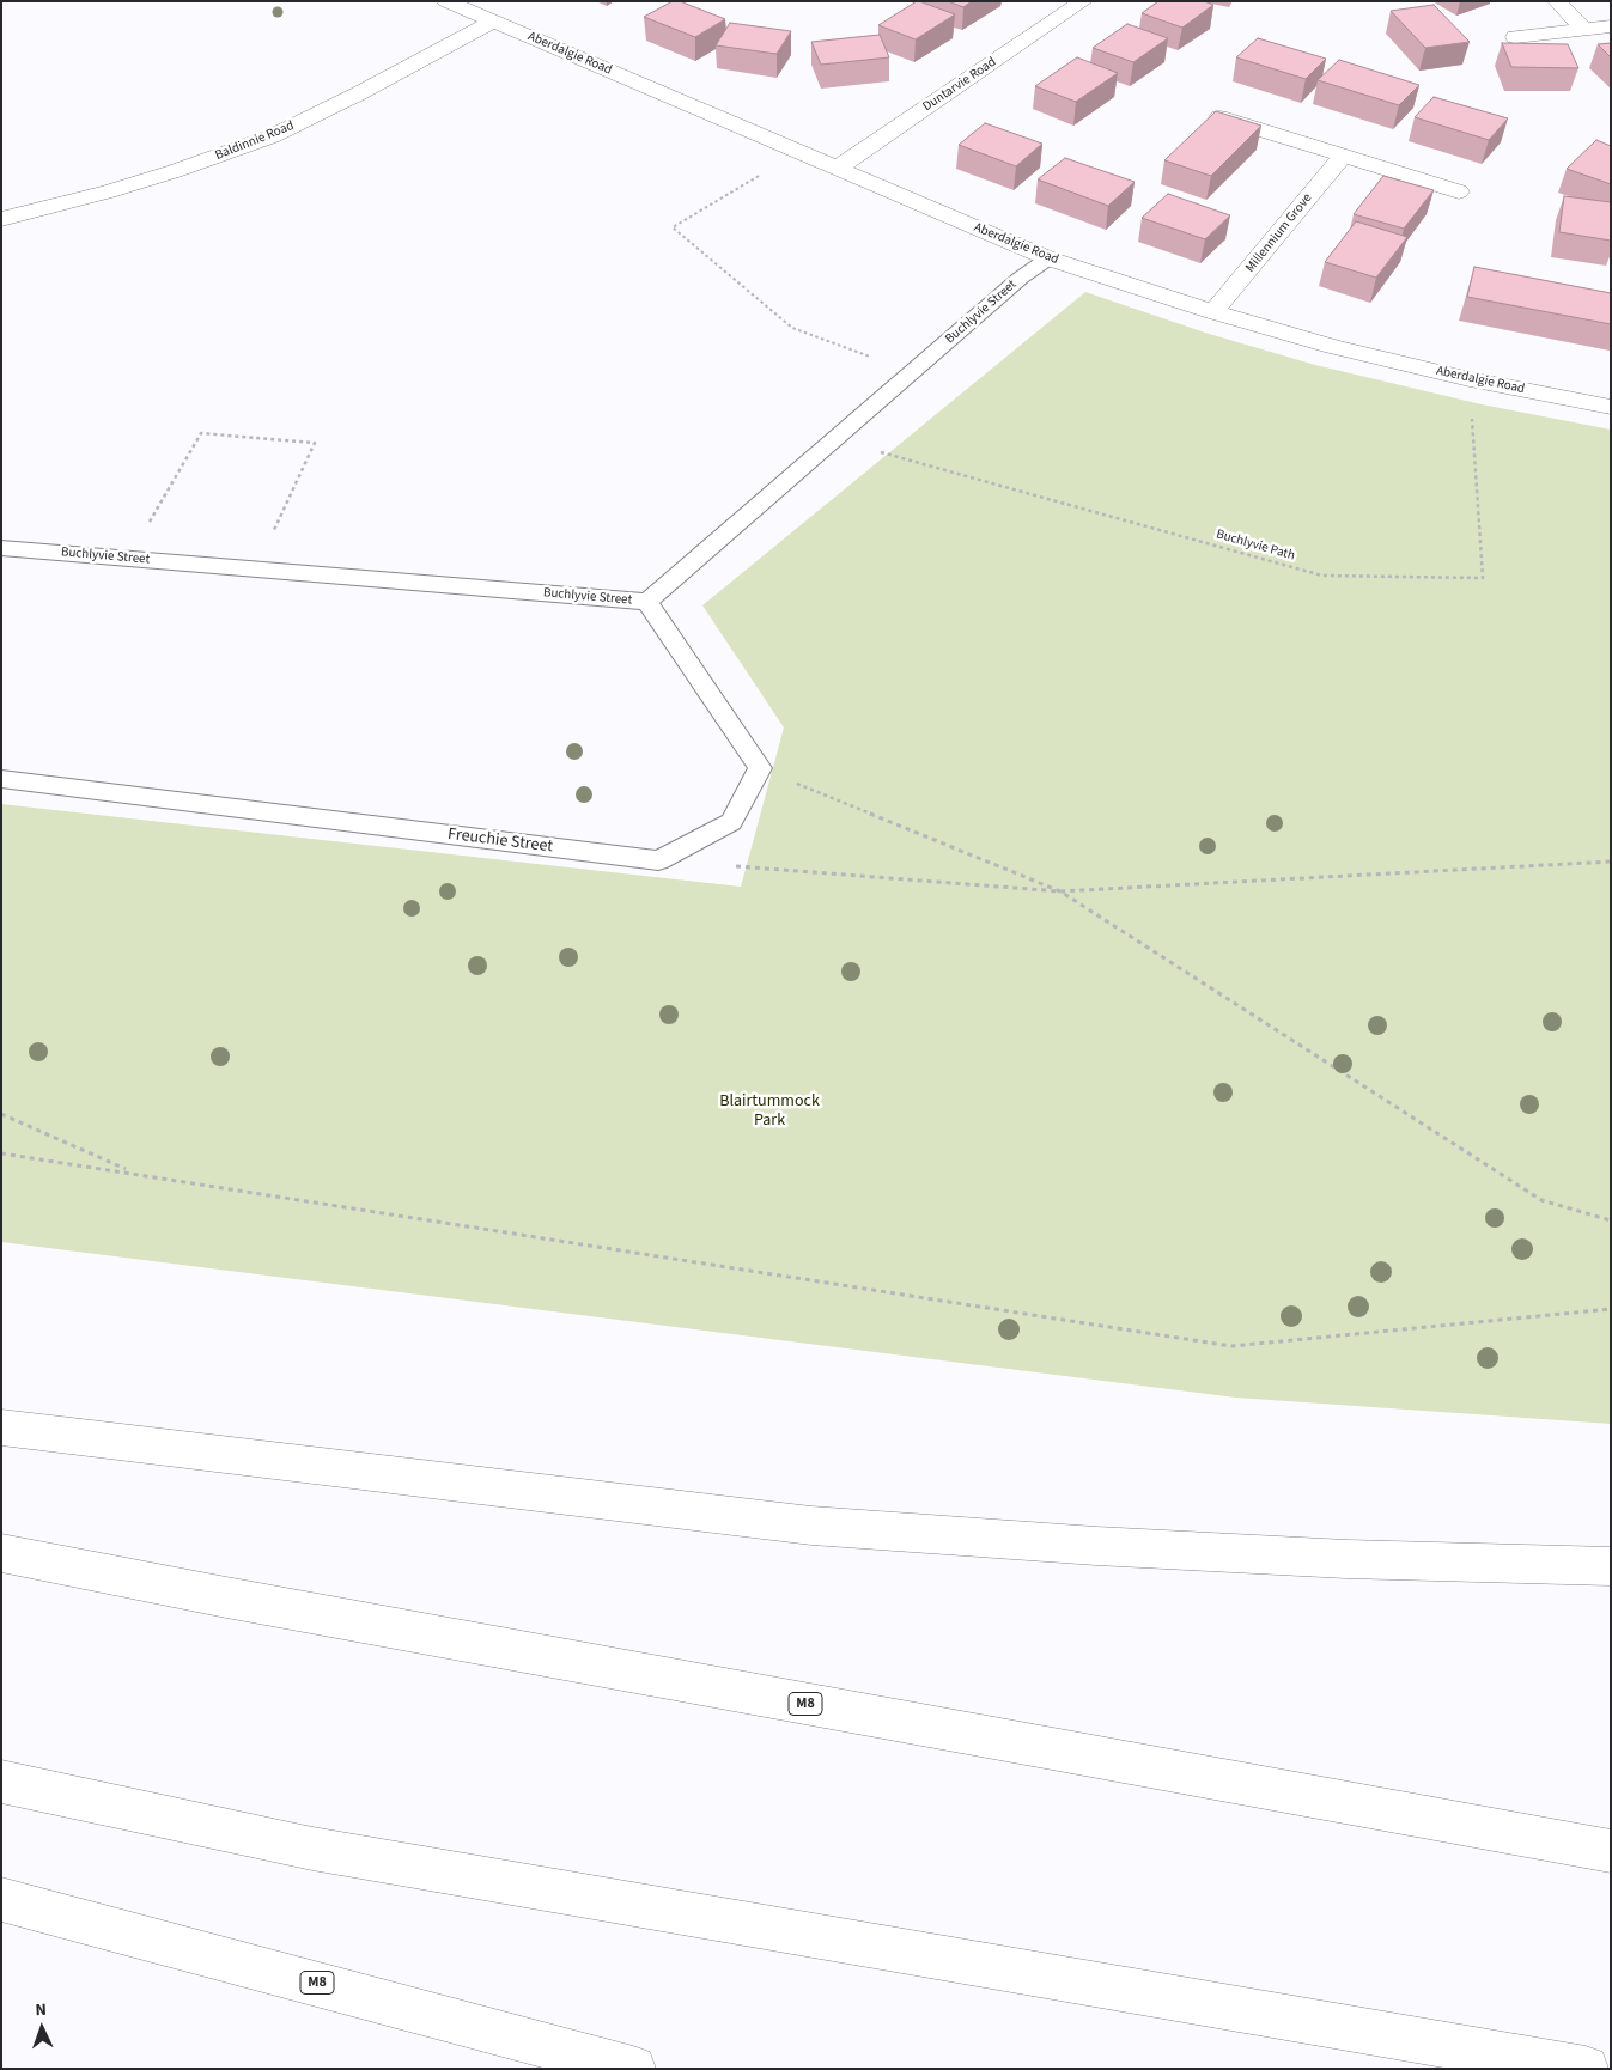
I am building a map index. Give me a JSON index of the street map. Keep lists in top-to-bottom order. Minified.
{"streets":{"main road":["Aberdalgie Road","Duntarvie Road","Baldinnie Road","Millennium Grove","M8"],"lane":["Buchlyvie Street","Freuchie Street"],"path":["Buchlyvie Path"]},"crossings":[["Aberdalgie Road","Duntarvie Road"],["Aberdalgie Road","Baldinnie Road"],["Aberdalgie Road","Millennium Grove"],["Aberdalgie Road","Buchlyvie Street"],["Aberdalgie Road","Buchlyvie Path"],["Buchlyvie Street","Buchlyvie Path"]],"parks":["Blairtummock Park"],"north":"top"}
